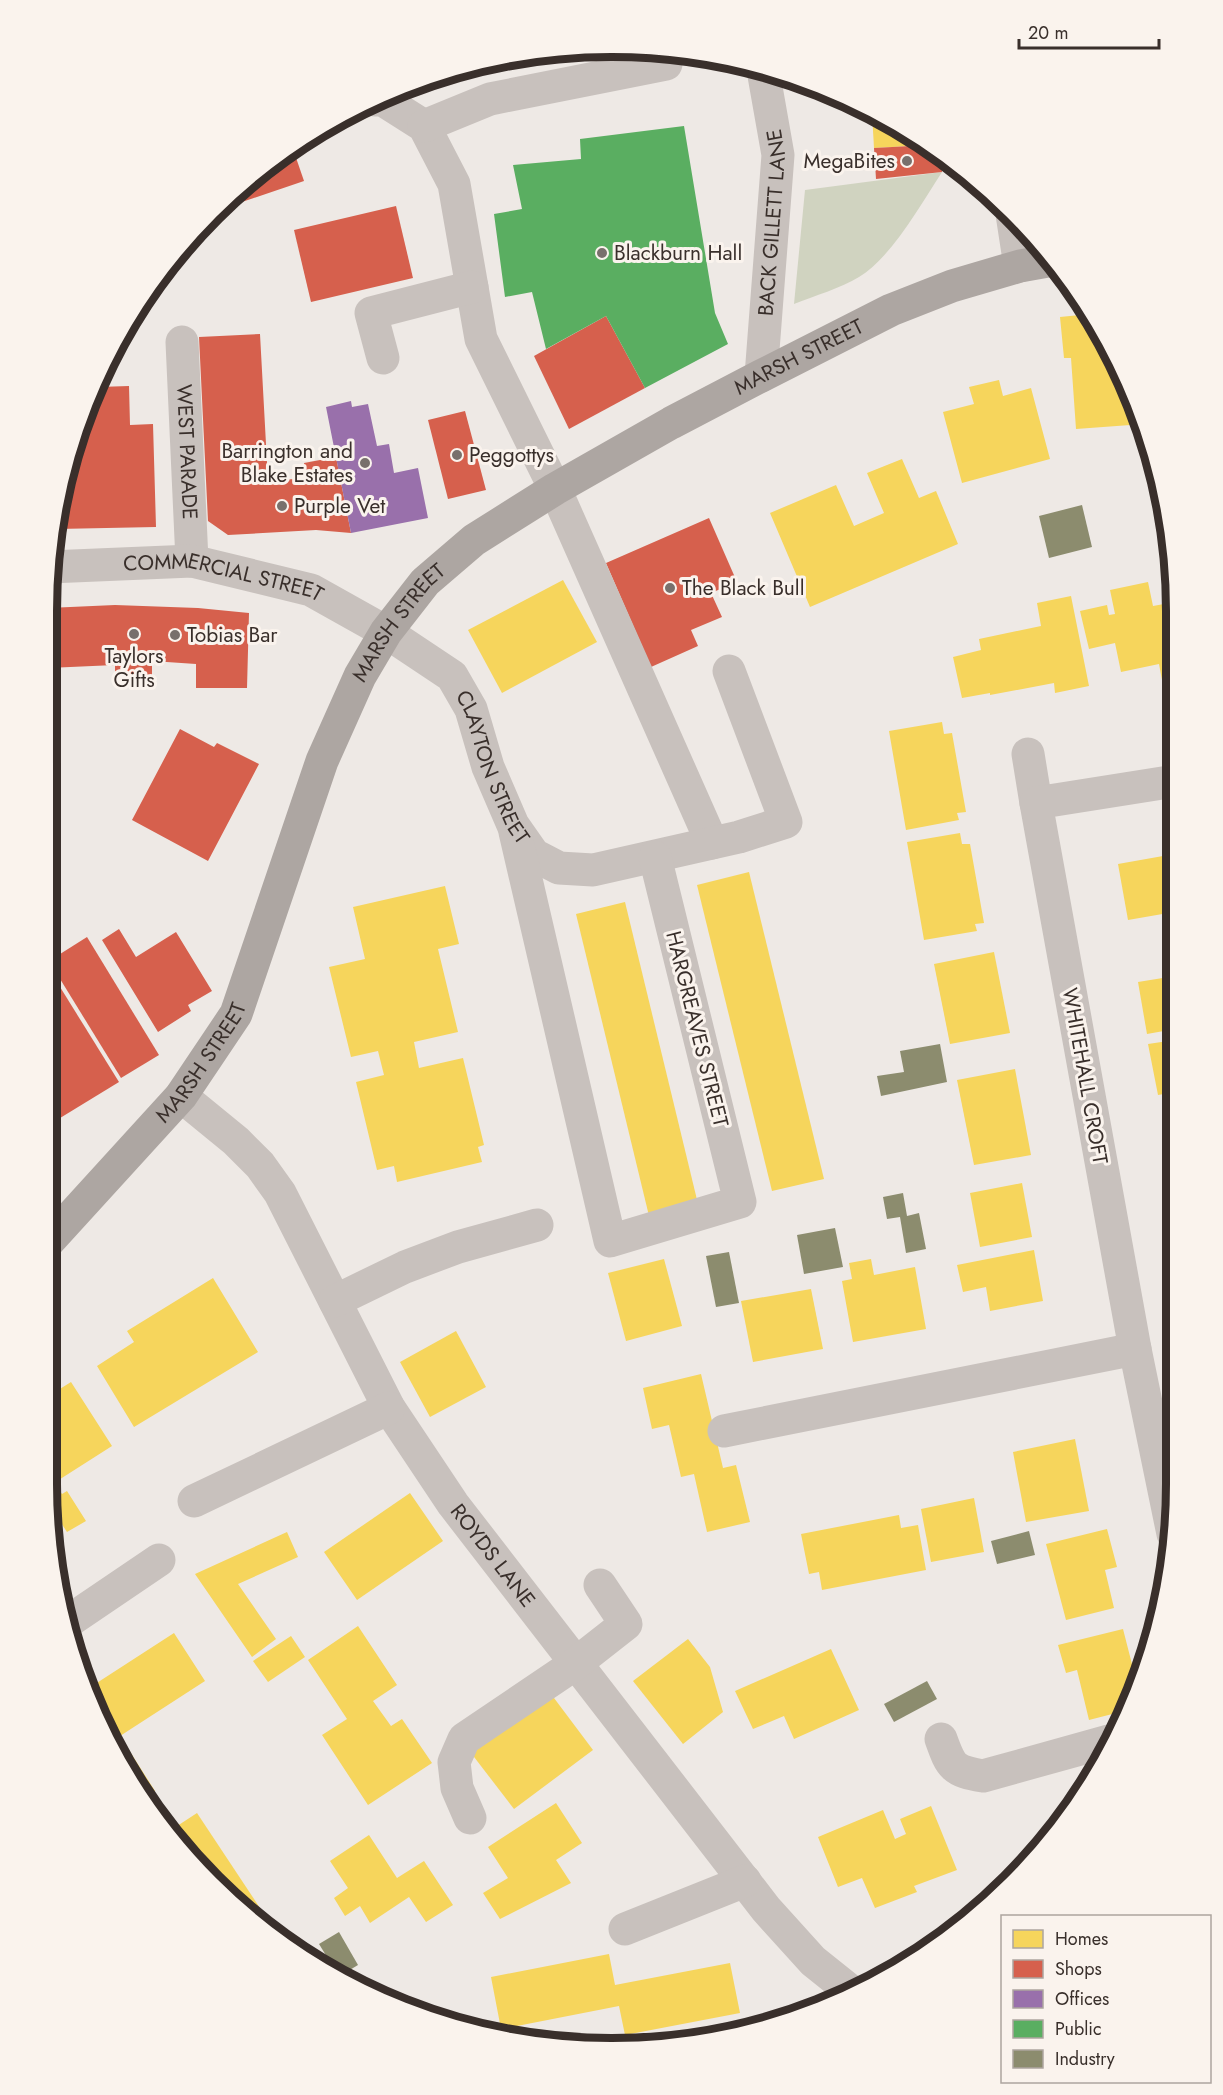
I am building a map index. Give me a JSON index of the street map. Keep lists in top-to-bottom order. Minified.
{"streets":{"main road":["MARSH STREET"],"street":["BACK GILLETT LANE","WEST PARADE","COMMERCIAL STREET","CLAYTON STREET","HARGREAVES STREET","WHITEHALL CROFT","ROYDS LANE"]},"crossings":[["BACK GILLETT LANE","MARSH STREET"],["MARSH STREET","COMMERCIAL STREET"],["MARSH STREET","CLAYTON STREET"],["MARSH STREET","ROYDS LANE"],["WEST PARADE","COMMERCIAL STREET"],["COMMERCIAL STREET","CLAYTON STREET"],["CLAYTON STREET","HARGREAVES STREET"]],"places":["MegaBites","Blackburn Hall","Peggottys","Barrington and Blake Estates","Purple Vet","The Black Bull","Taylors Gifts","Tobias Bar"],"legend":["Homes","Shops","Offices","Public","Industry"],"scale_bar":"20 m"}
